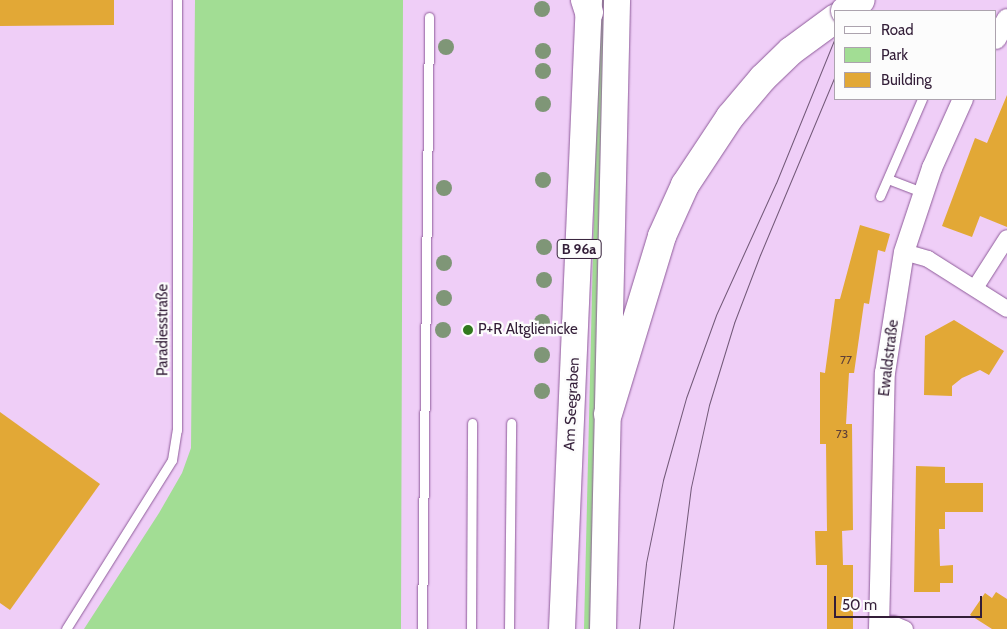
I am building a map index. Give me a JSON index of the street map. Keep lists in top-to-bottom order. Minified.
{"streets":{"main road":["B 96a","Am Seegraben"],"street":["Ewaldstraße"],"lane":["Paradiesstraße"]},"places":["P+R Altglienicke"],"house_numbers":["77","73"],"legend":["Road","Park","Building"],"scale_bar":"50 m"}
